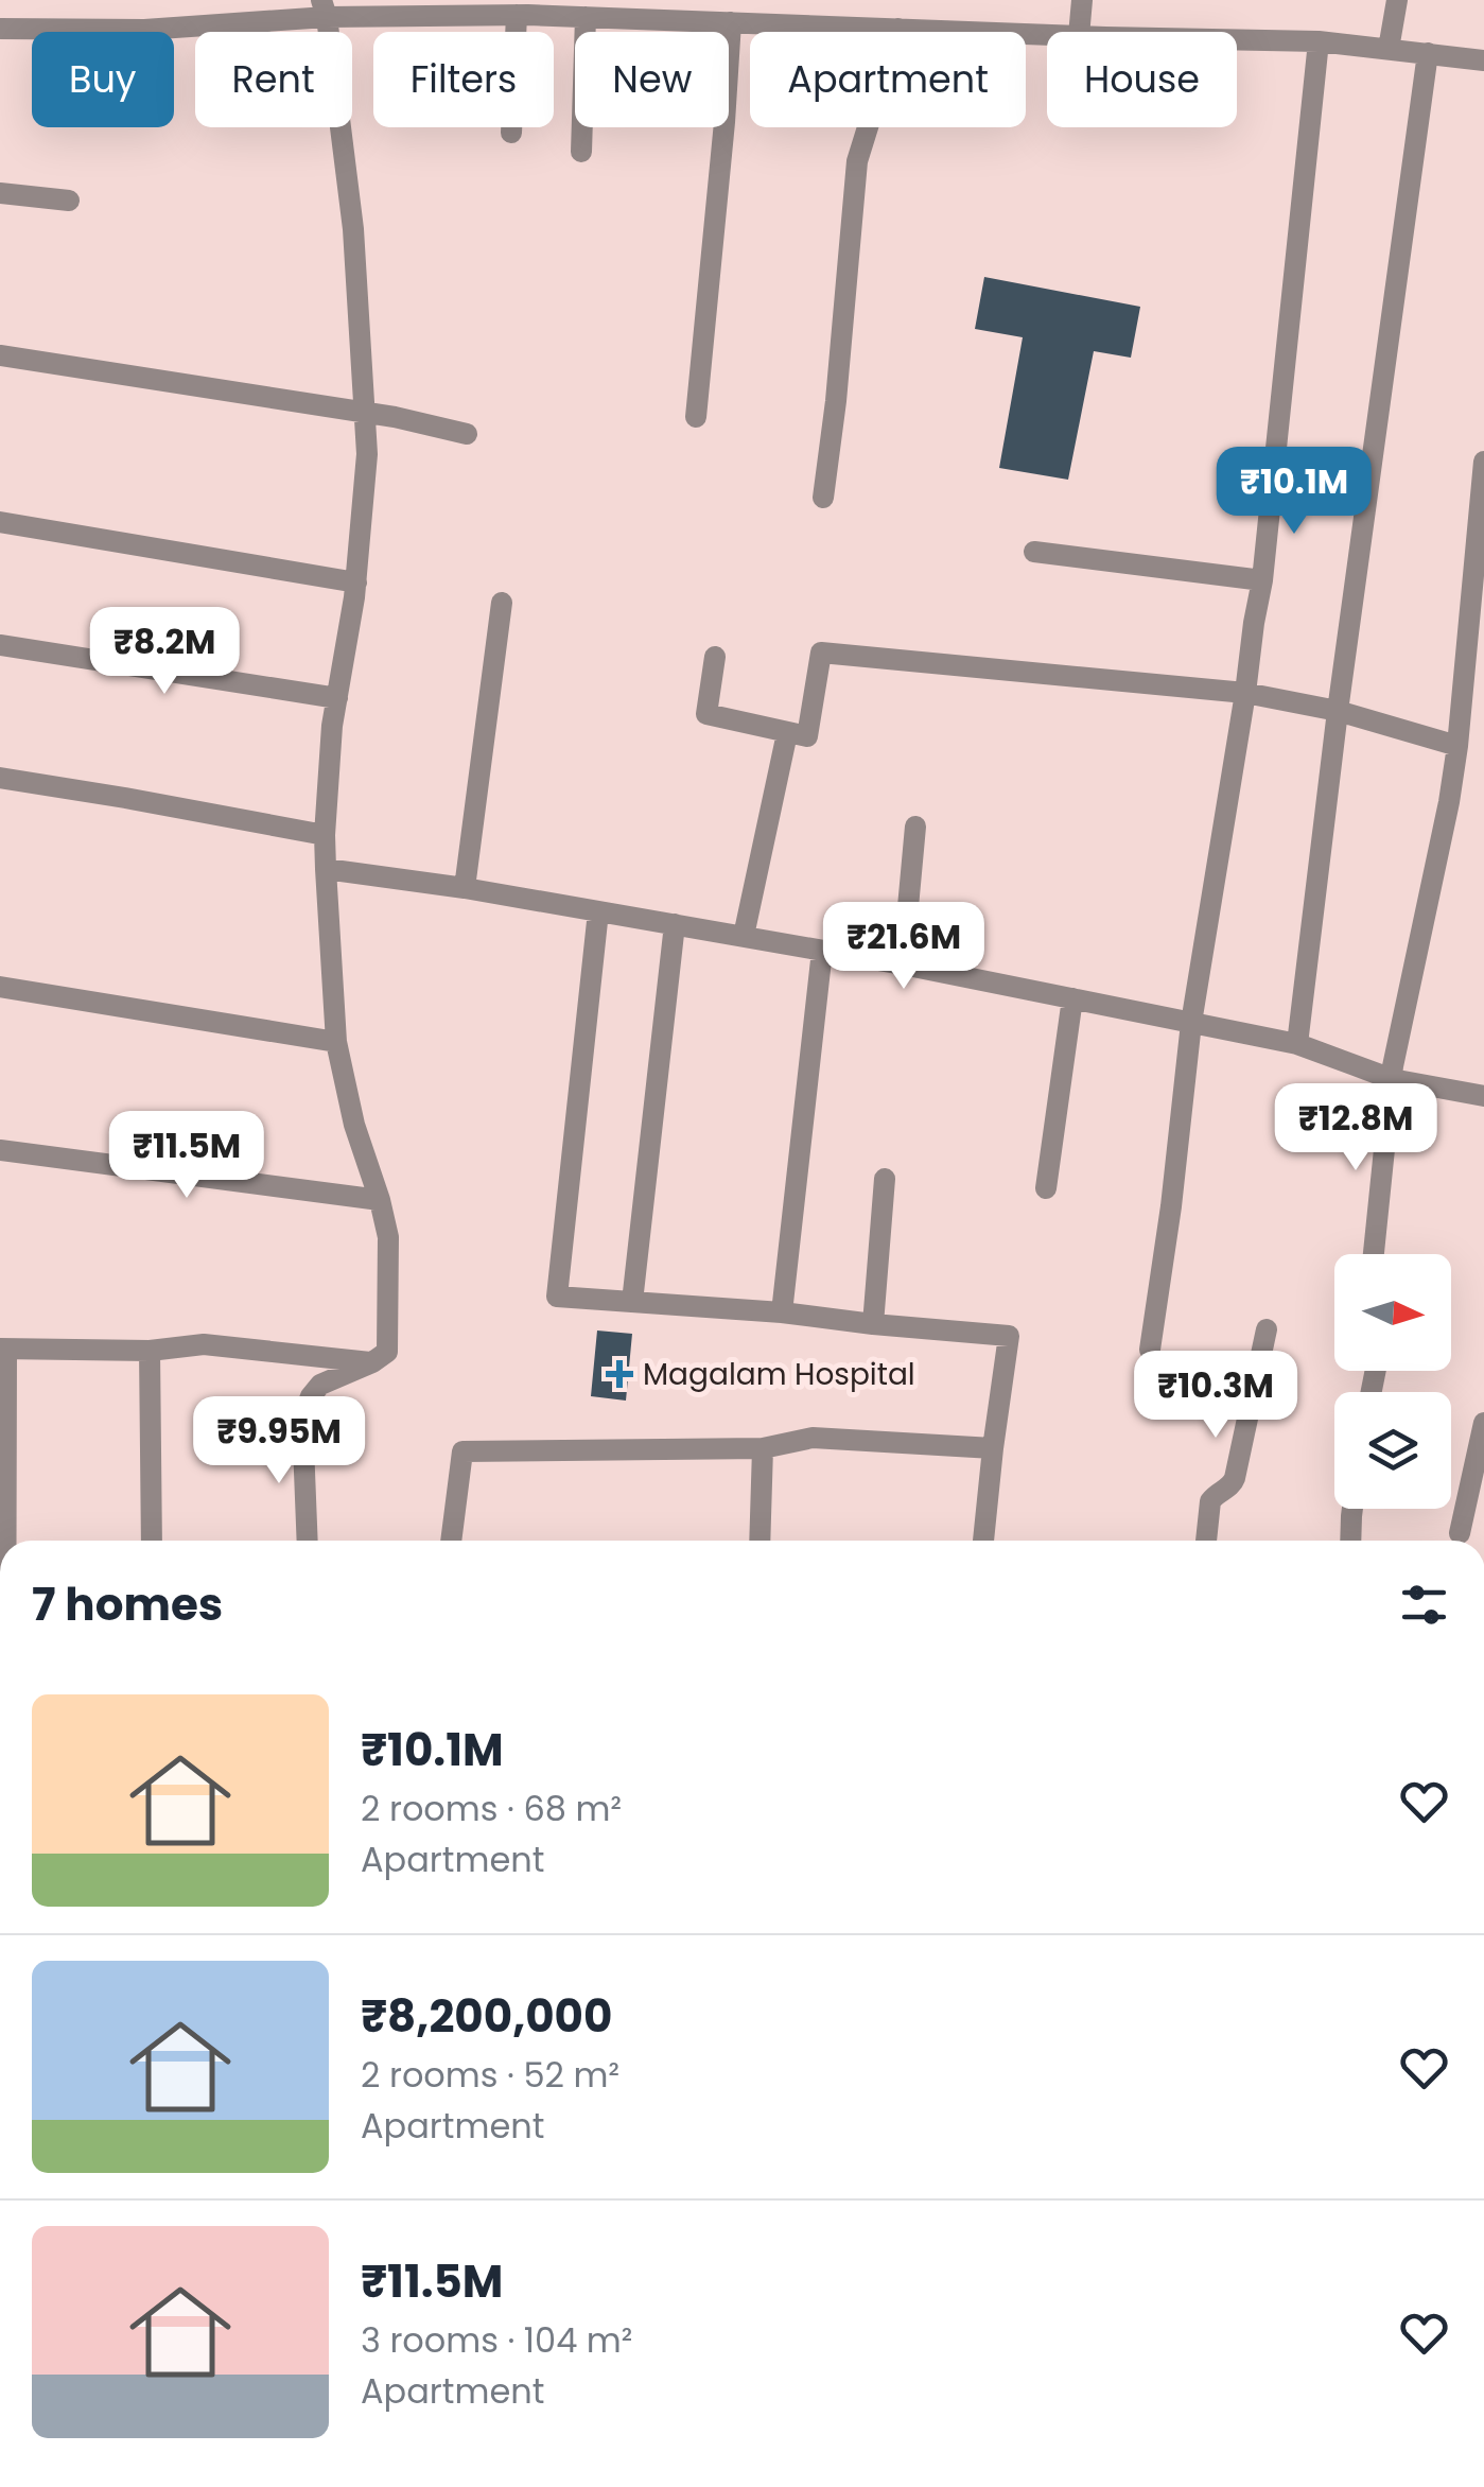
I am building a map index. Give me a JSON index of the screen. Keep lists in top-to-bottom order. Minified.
{"places":{"health":["Magalam Hospital"]},"north":"right","page":{"chip":["Buy","Rent","Filters","New","Apartment","House"],"price":["₹10.1M","₹8.2M","₹21.6M","₹12.8M","₹11.5M","₹10.3M","₹9.95M"],"heading":"7 homes","list":[{"name":"₹10.1M","note":"2 rooms · 68 m² · Apartment"},{"name":"₹8,200,000","note":"2 rooms · 52 m² · Apartment"},{"name":"₹11.5M","note":"3 rooms · 104 m² · Apartment"}]}}
